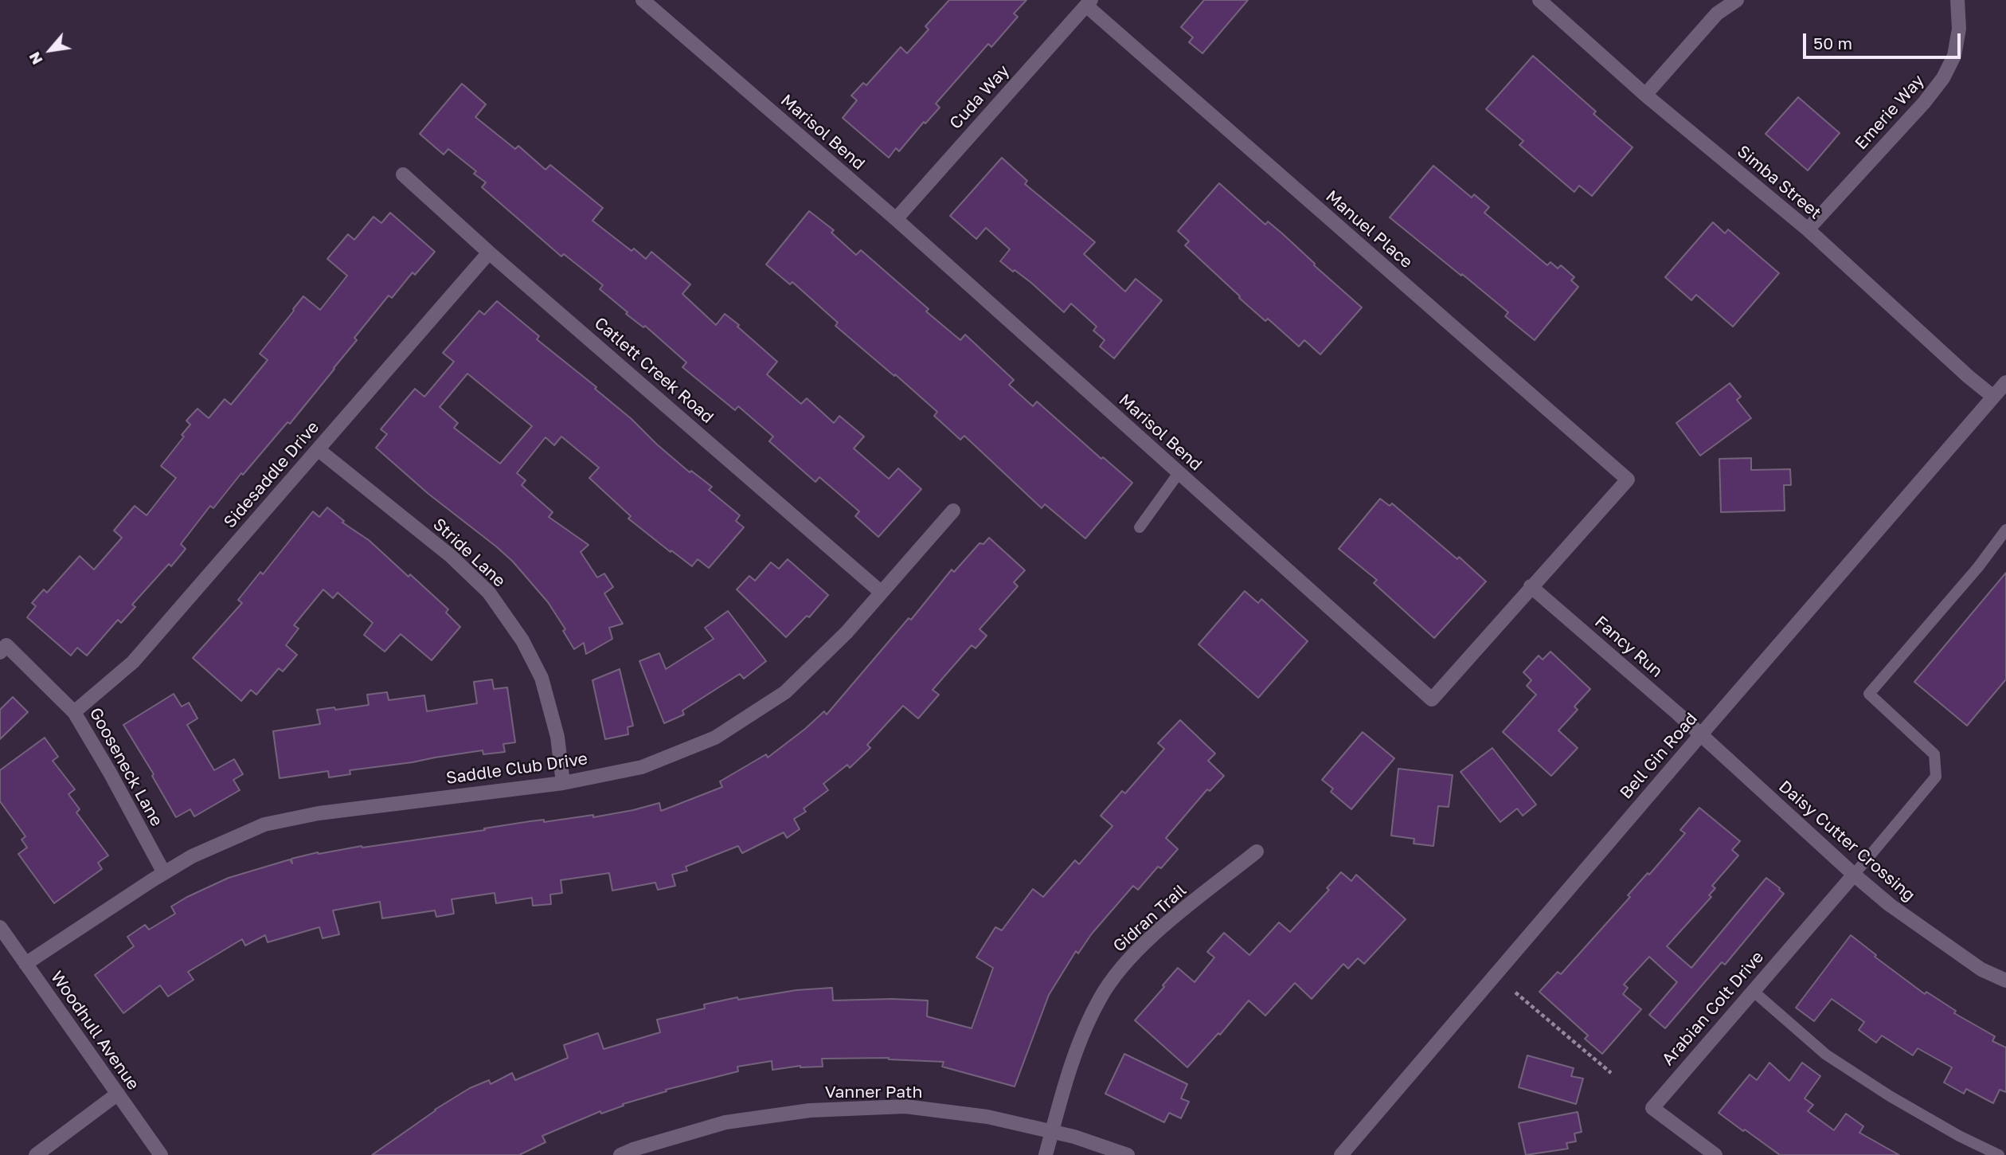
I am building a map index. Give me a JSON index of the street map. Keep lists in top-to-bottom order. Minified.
{"streets":{"street":["Cuda Way","Emerie Way","Marisol Bend","Simba Street","Manuel Place","Catlett Creek Road","Sidesaddle Drive","Stride Lane","Fancy Run","Bell Gin Road","Gooseneck Lane","Saddle Club Drive","Daisy Cutter Crossing","Gidran Trail","Arabian Colt Drive","Woodhull Avenue","Vanner Path"]},"crossings":[["Cuda Way","Marisol Bend"],["Cuda Way","Manuel Place"],["Emerie Way","Simba Street"],["Marisol Bend","Manuel Place"],["Marisol Bend","Fancy Run"],["Simba Street","Bell Gin Road"],["Catlett Creek Road","Sidesaddle Drive"],["Catlett Creek Road","Saddle Club Drive"],["Sidesaddle Drive","Stride Lane"],["Sidesaddle Drive","Gooseneck Lane"],["Stride Lane","Saddle Club Drive"],["Fancy Run","Bell Gin Road"],["Fancy Run","Daisy Cutter Crossing"],["Bell Gin Road","Daisy Cutter Crossing"],["Gooseneck Lane","Saddle Club Drive"],["Saddle Club Drive","Woodhull Avenue"],["Daisy Cutter Crossing","Arabian Colt Drive"],["Gidran Trail","Vanner Path"]],"scale_bar":"50 m","north":"bottom left"}
